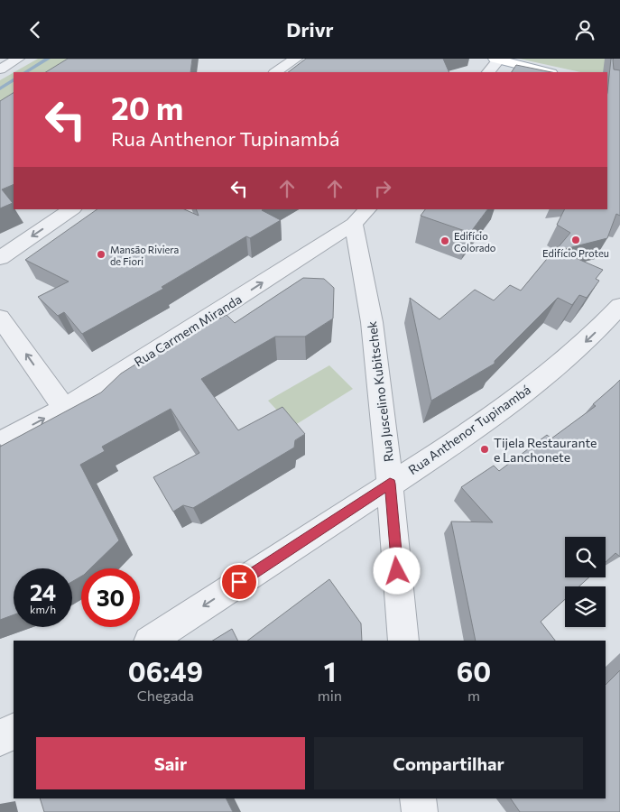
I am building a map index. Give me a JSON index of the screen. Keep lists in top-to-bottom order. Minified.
{"streets":{"street":["Rua Carmem Miranda","Rua Juscelino Kubitschek","Rua Anthenor Tupinambá"]},"crossings":[["Rua Carmem Miranda","Rua Juscelino Kubitschek"],["Rua Juscelino Kubitschek","Rua Anthenor Tupinambá"]],"one_way":["Rua Carmem Miranda","Rua Anthenor Tupinambá"],"places":["Edifício Proteu","Edifício Colorado","Mansão Riviera de Fiori","Tijela Restaurante e Lanchonete"],"page":{"header":"Drivr","turn":["20 m","Rua Anthenor Tupinambá"],"speed":"24 km/h","limit":"30","eta":["06:49","Chegada","1","min","60","m"],"buttons":["Sair","Compartilhar"]}}
